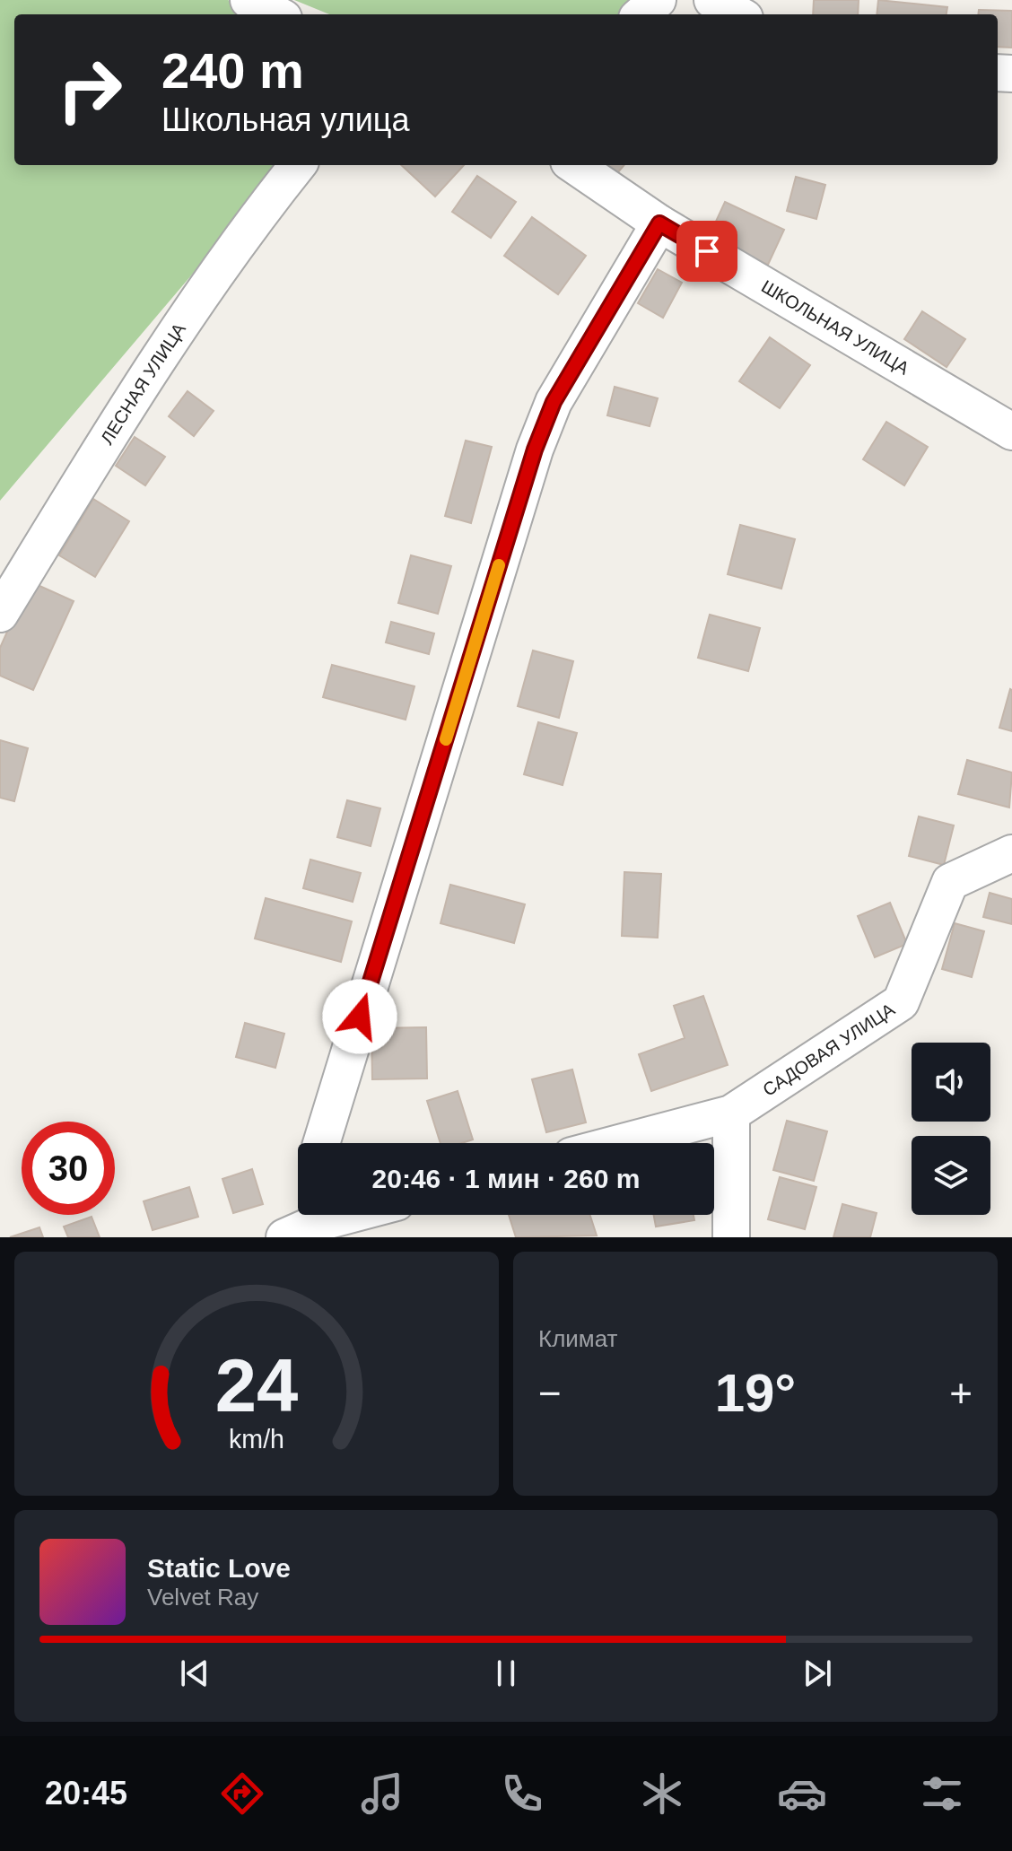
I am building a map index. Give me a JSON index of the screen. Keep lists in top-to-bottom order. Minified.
{"streets":{"street":["ШКОЛЬНАЯ УЛИЦА","ЛЕСНАЯ УЛИЦА","САДОВАЯ УЛИЦА"]},"page":{"turn":["240 m","Школьная улица"],"limit":"30","trip":"20:46 · 1 мин · 260 m","tile":"Климат","heat":["−","19°","+"],"song":["Static Love","Velvet Ray"],"tabs":"20:45","gauge":["24","km/h"]}}
